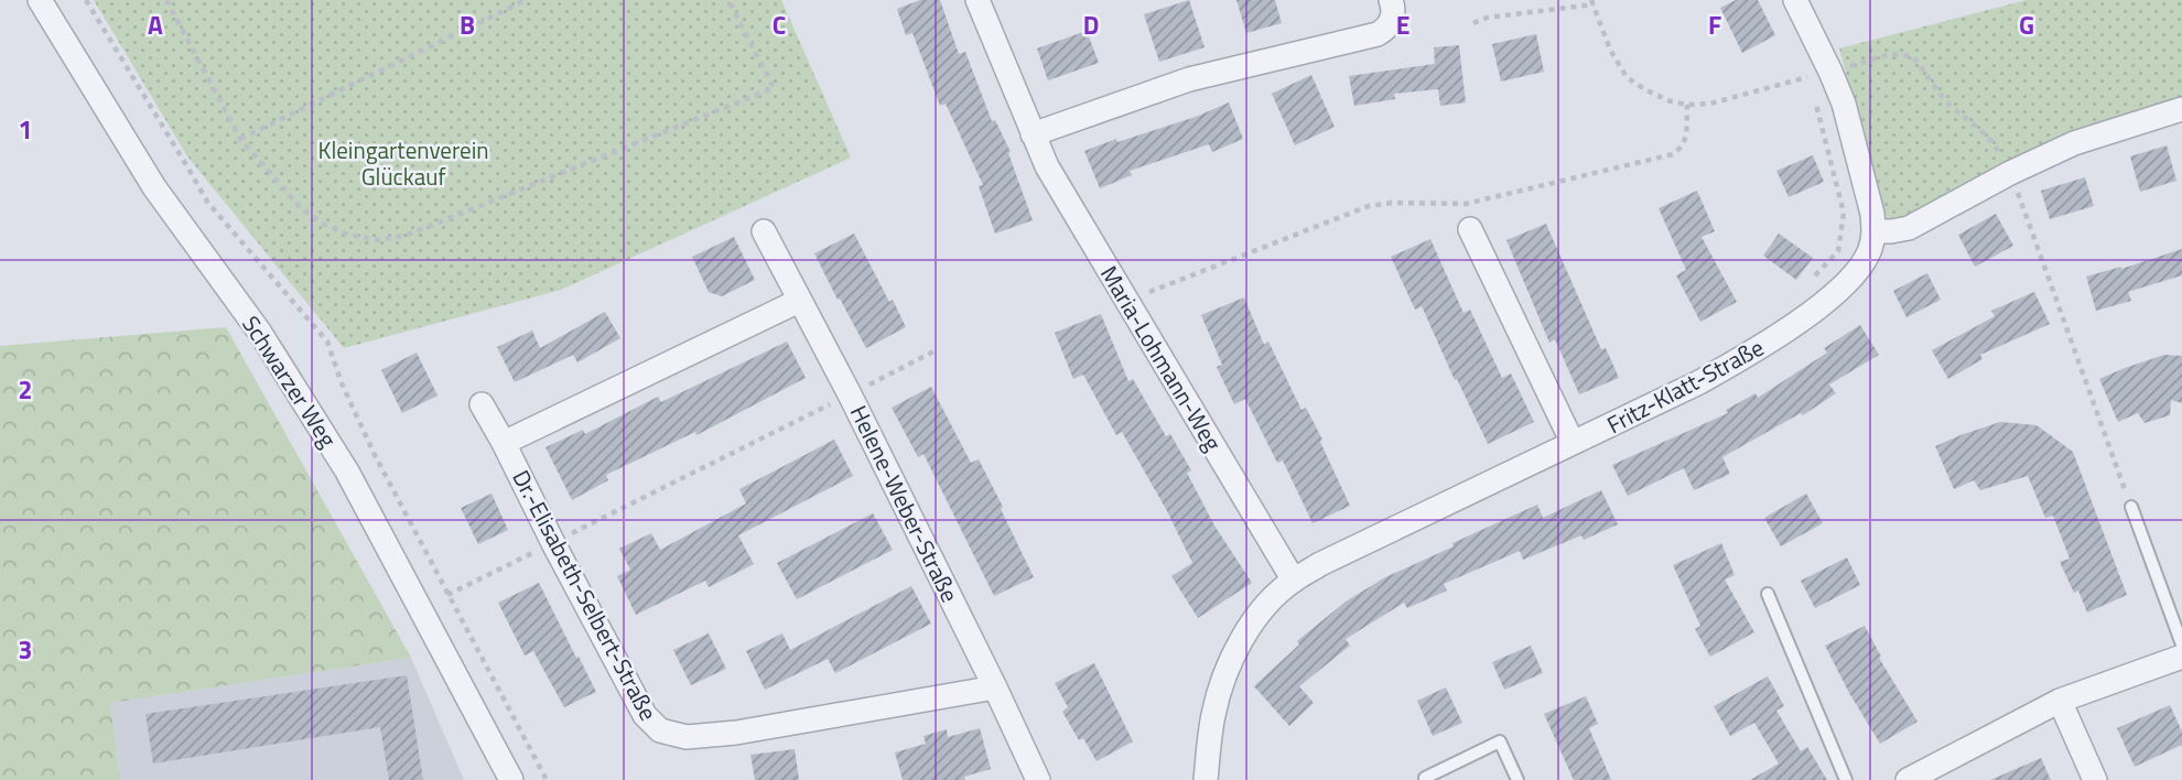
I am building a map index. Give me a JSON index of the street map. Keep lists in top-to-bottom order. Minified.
{"streets":{"street":["Maria-Lohmann-Weg","Schwarzer Weg","Fritz-Klatt-Straße","Helene-Weber-Straße","Dr.-Elisabeth-Selbert-Straße"]},"crossings":[["Maria-Lohmann-Weg","Fritz-Klatt-Straße"],["Helene-Weber-Straße","Dr.-Elisabeth-Selbert-Straße"]],"parks":["Kleingartenverein Glückauf"],"grid":{"columns":["A","B","C","D","E","F","G"],"rows":["1","2","3"]}}
